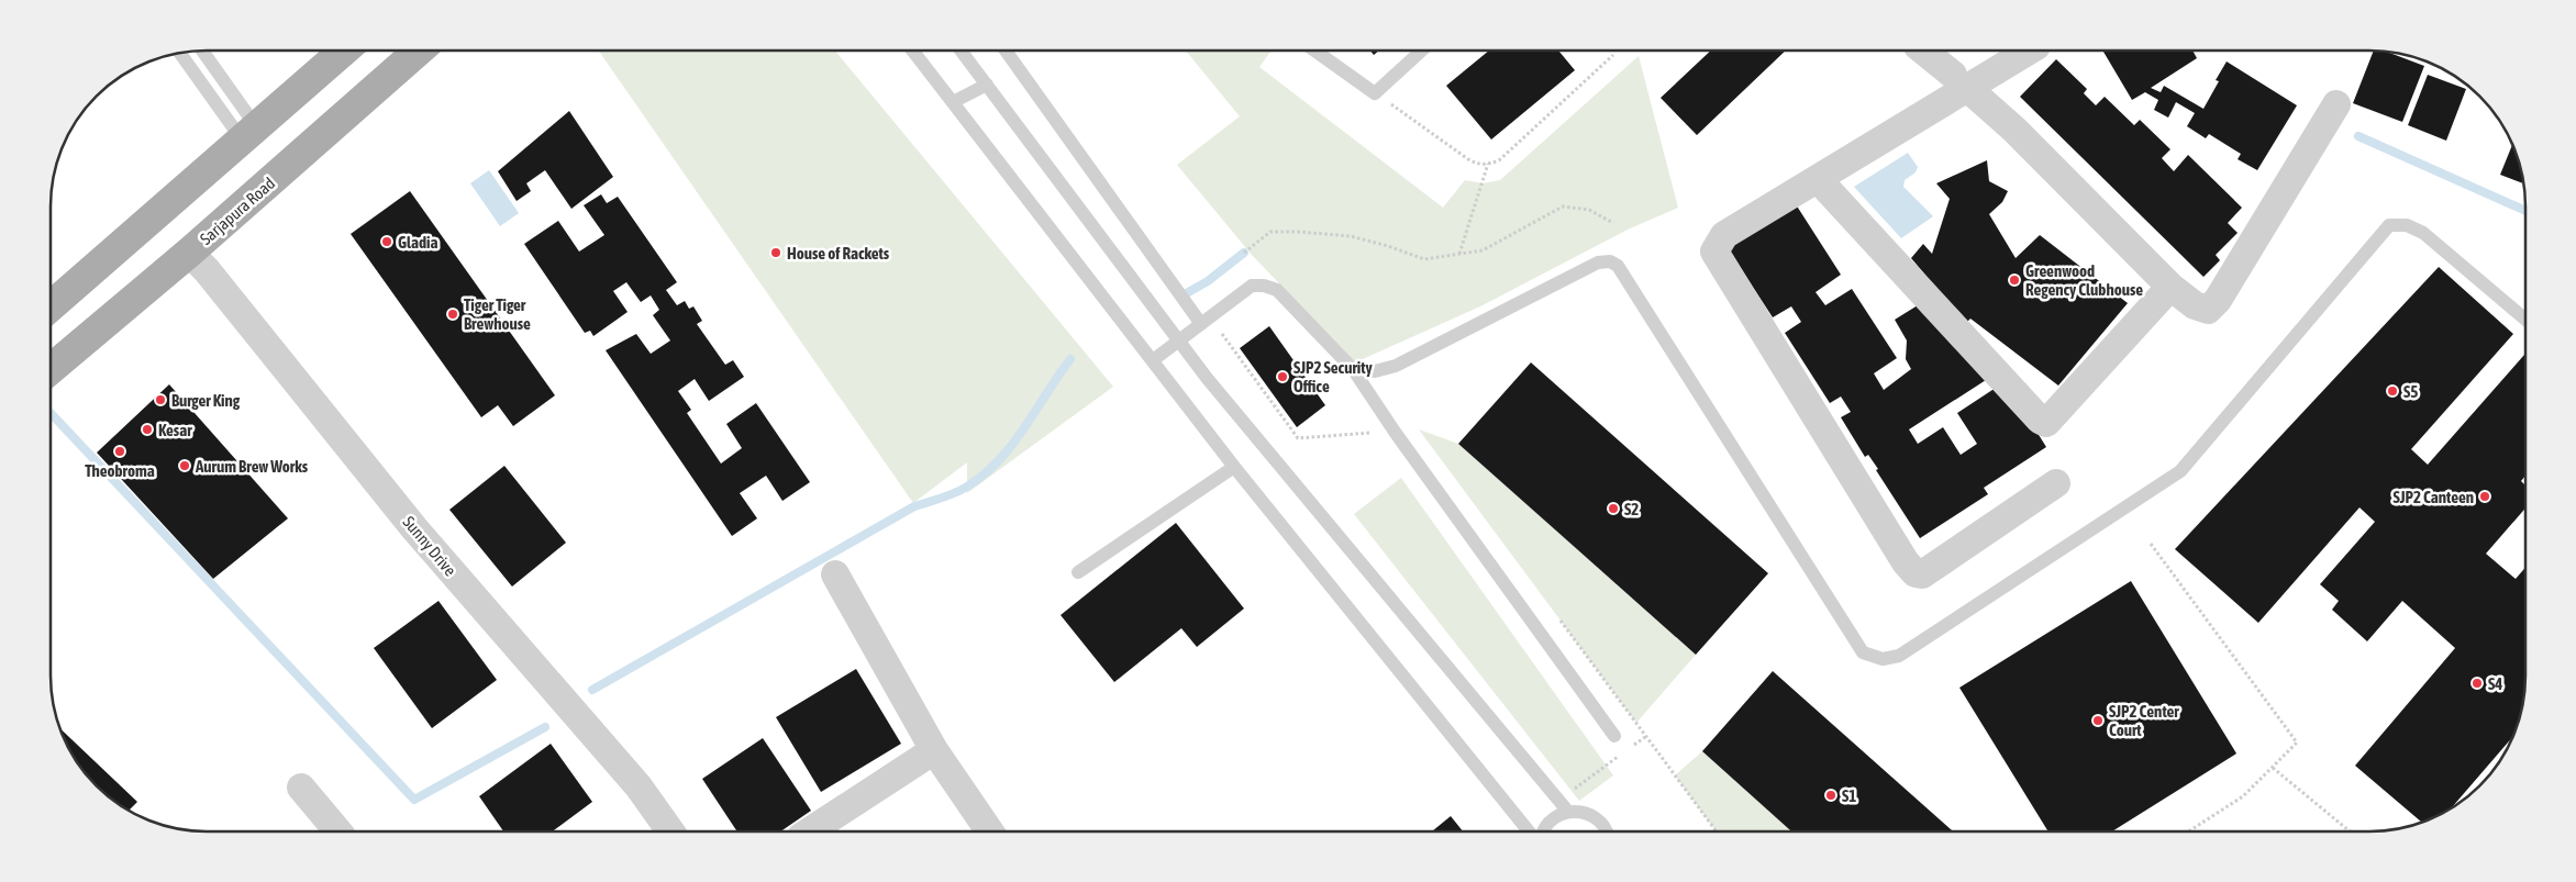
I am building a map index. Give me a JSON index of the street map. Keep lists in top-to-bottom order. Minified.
{"streets":{"main road":["Sarjapura Road"],"street":["Sunny Drive"]},"crossings":[["Sarjapura Road","Sunny Drive"]],"places":["Gladia","House of Rackets","Greenwood Regency Clubhouse","Tiger Tiger Brewhouse","SJP2 Security Office","S5","Burger King","Kesar","Theobroma","Aurum Brew Works","SJP2 Canteen","S2","S4","SJP2 Center Court","S1"]}
